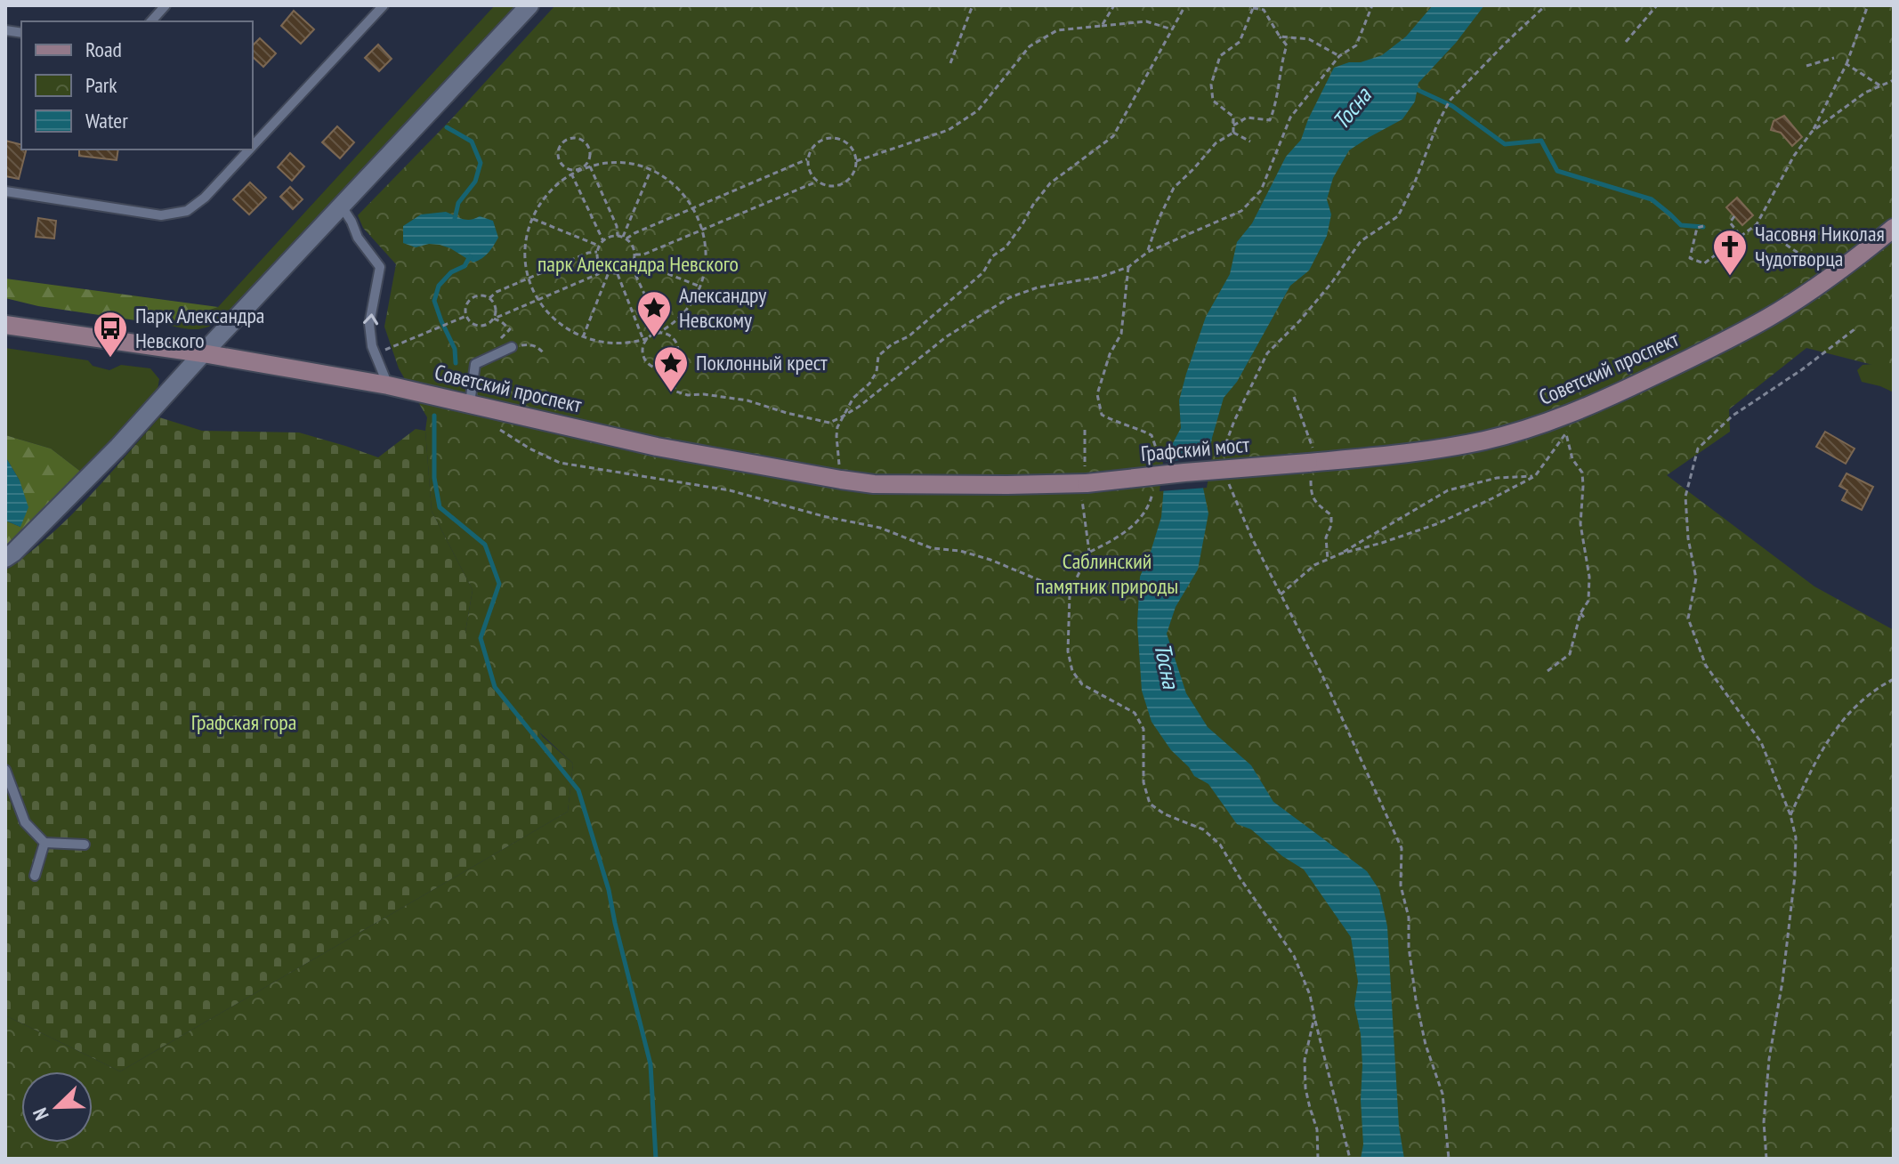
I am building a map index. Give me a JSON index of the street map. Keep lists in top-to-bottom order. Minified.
{"streets":{"main road":["Советский проспект","Графский мост"]},"crossings":[["Советский проспект","Графский мост"]],"water":["Тосна"],"parks":["парк Александра Невского","Саблинский памятник природы","Графская гора"],"places":{"church":["Часовня Николая Чудотворца"],"place":["Александру Невскому","Поклонный крест"],"bus stop":["Парк Александра Невского"]},"legend":["Road","Park","Water"],"north":"bottom left"}
